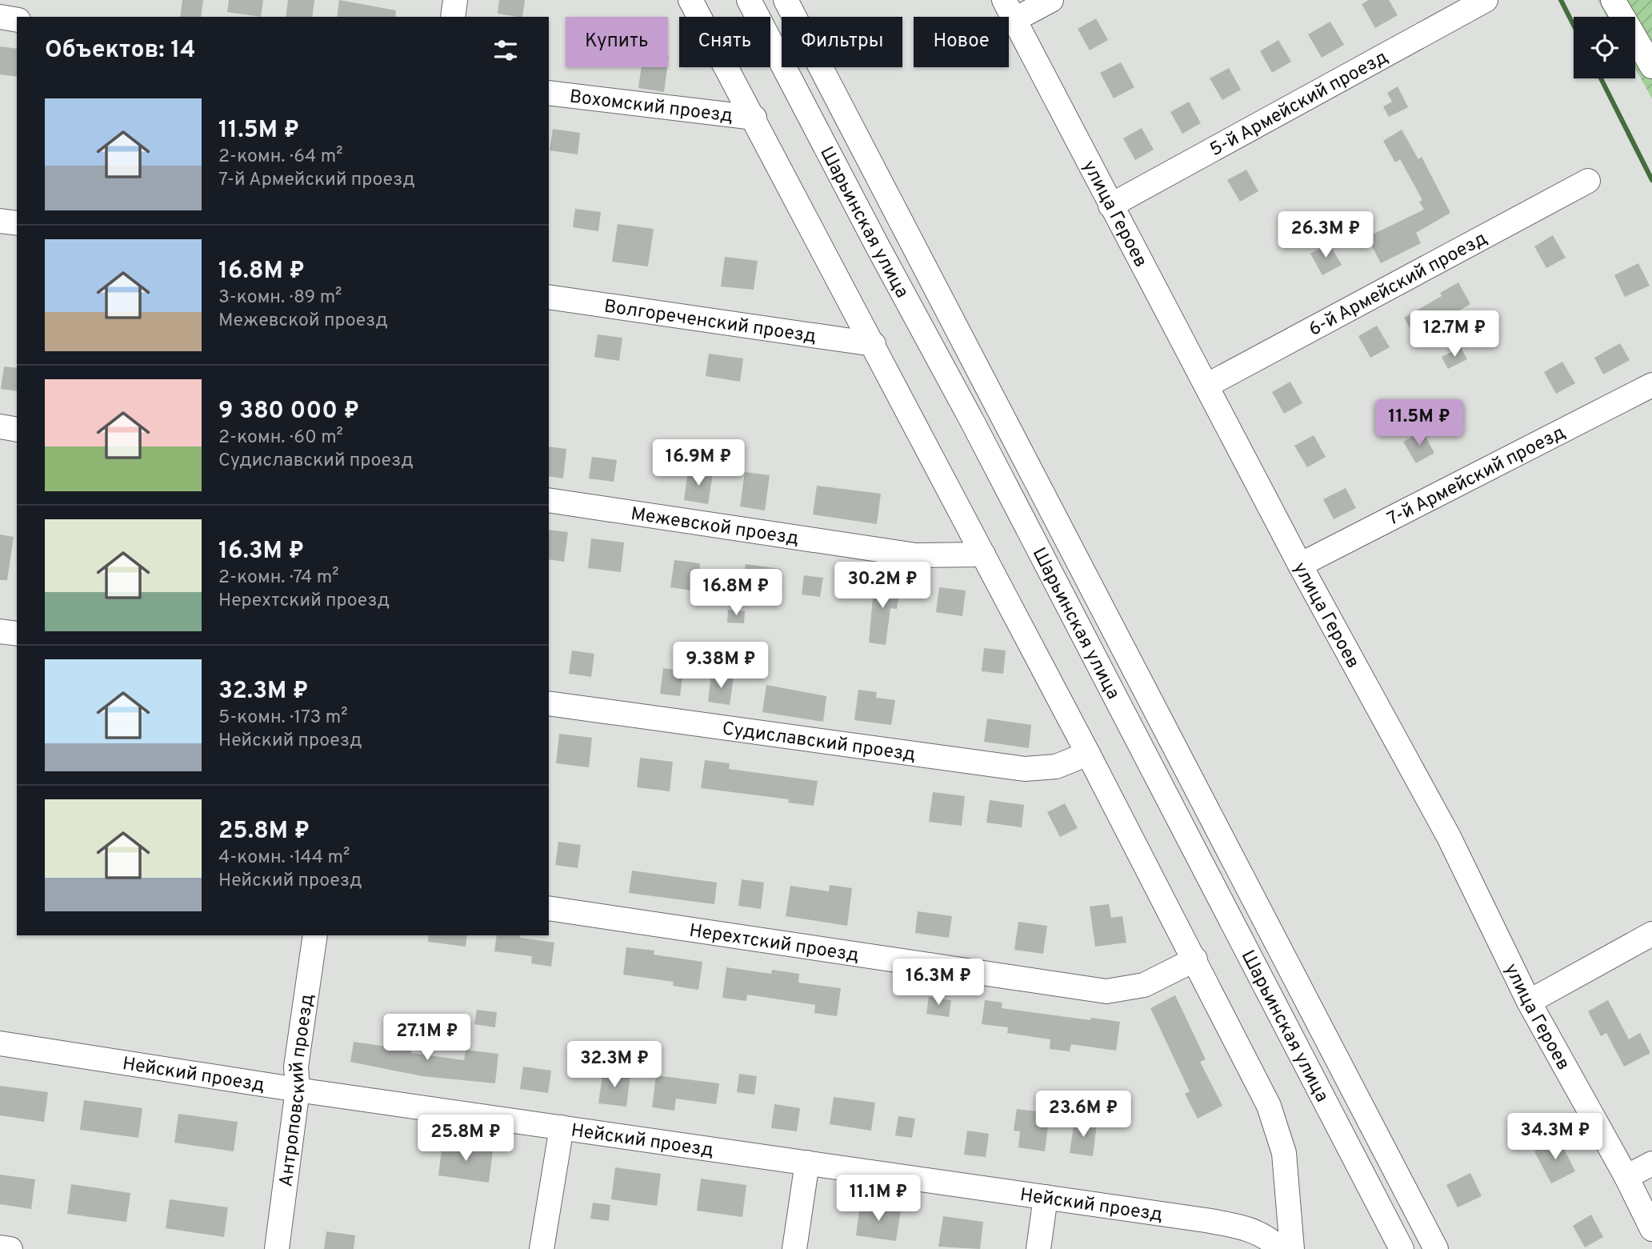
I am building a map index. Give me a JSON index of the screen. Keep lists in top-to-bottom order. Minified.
{"streets":{"street":["5-й Армейский проезд","Вохомский проезд","улица Героев","Шарьинская улица","6-й Армейский проезд","Волгореченский проезд","7-й Армейский проезд","Межевской проезд","Судиславский проезд","Нерехтский проезд","Нейский проезд","Антроповский проезд"]},"crossings":[["5-й Армейский проезд","улица Героев"],["улица Героев","6-й Армейский проезд"],["улица Героев","7-й Армейский проезд"],["Нейский проезд","Антроповский проезд"]],"page":{"chip":["Купить","Снять","Фильтры","Новое"],"heading":"Объектов: 14","list":[{"name":"11.5M ₽","note":"2-комн. · 64 m² · 7-й Армейский проезд"},{"name":"16.8M ₽","note":"3-комн. · 89 m² · Межевской проезд"},{"name":"9 380 000 ₽","note":"2-комн. · 60 m² · Судиславский проезд"},{"name":"16.3M ₽","note":"2-комн. · 74 m² · Нерехтский проезд"},{"name":"32.3M ₽","note":"5-комн. · 173 m² · Нейский проезд"},{"name":"25.8M ₽","note":"4-комн. · 144 m² · Нейский проезд"}],"price":["26.3M ₽","12.7M ₽","11.5M ₽","16.9M ₽","30.2M ₽","16.8M ₽","9.38M ₽","16.3M ₽","27.1M ₽","32.3M ₽","23.6M ₽","34.3M ₽","25.8M ₽","11.1M ₽"]}}
